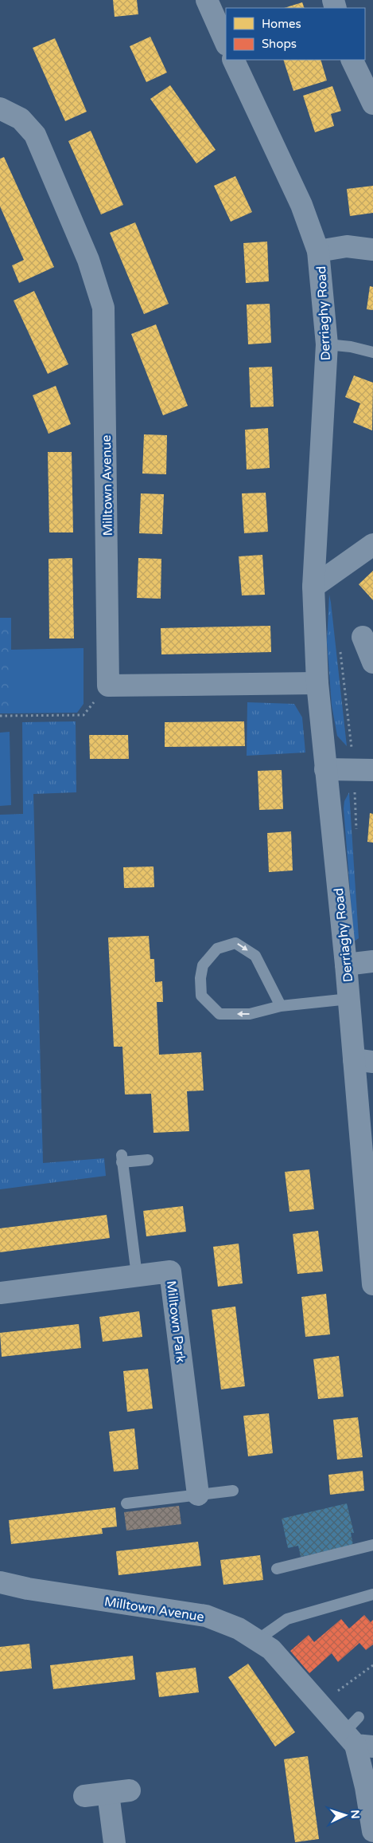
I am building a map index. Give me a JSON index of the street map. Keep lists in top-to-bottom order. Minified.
{"streets":{"street":["Derriaghy Road","Milltown Avenue","Milltown Park"]},"legend":["Homes","Shops"],"north":"right"}
